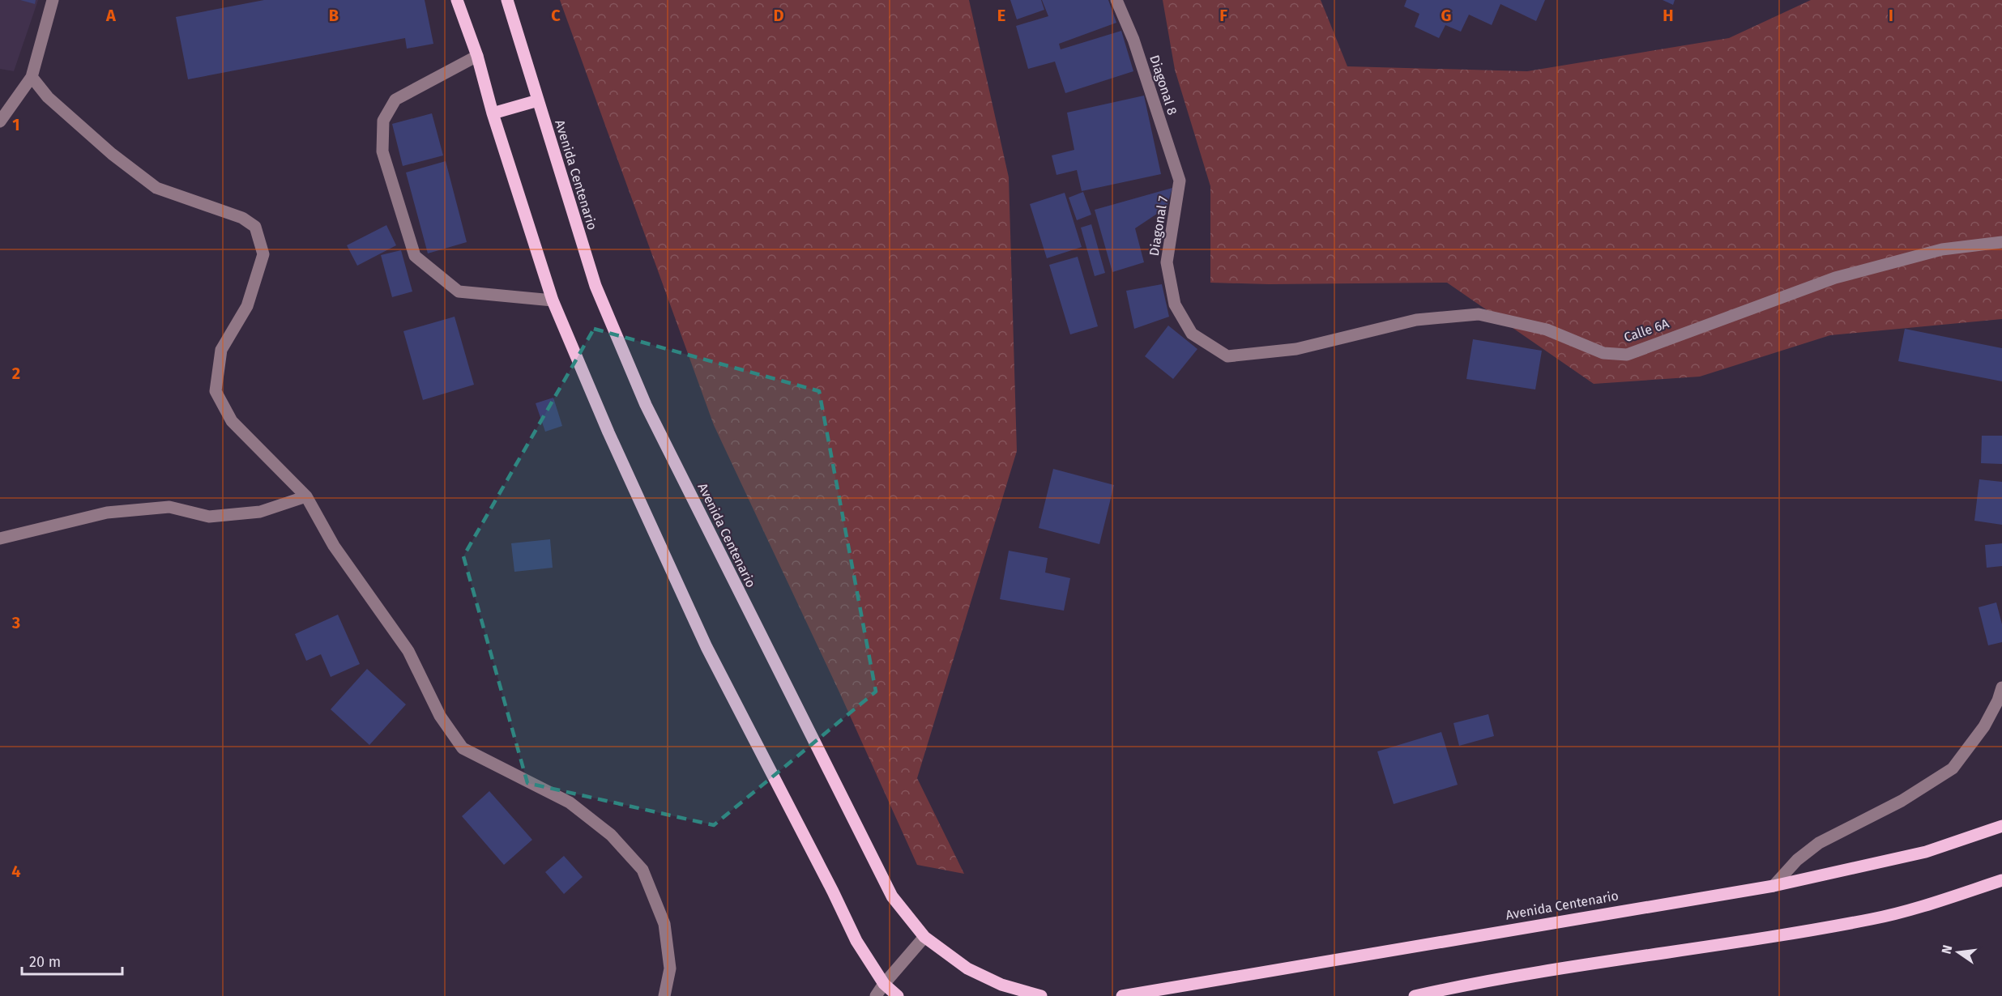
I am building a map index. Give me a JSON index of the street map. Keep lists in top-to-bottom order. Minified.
{"streets":{"main road":["Avenida Centenario"],"street":["Diagonal 8","Diagonal 7","Calle 6A"]},"crossings":[["Diagonal 8","Diagonal 7"],["Diagonal 7","Calle 6A"]],"scale_bar":"20 m","north":"left","grid":{"columns":["A","B","C","D","E","F","G","H","I"],"rows":["1","2","3","4"]}}
